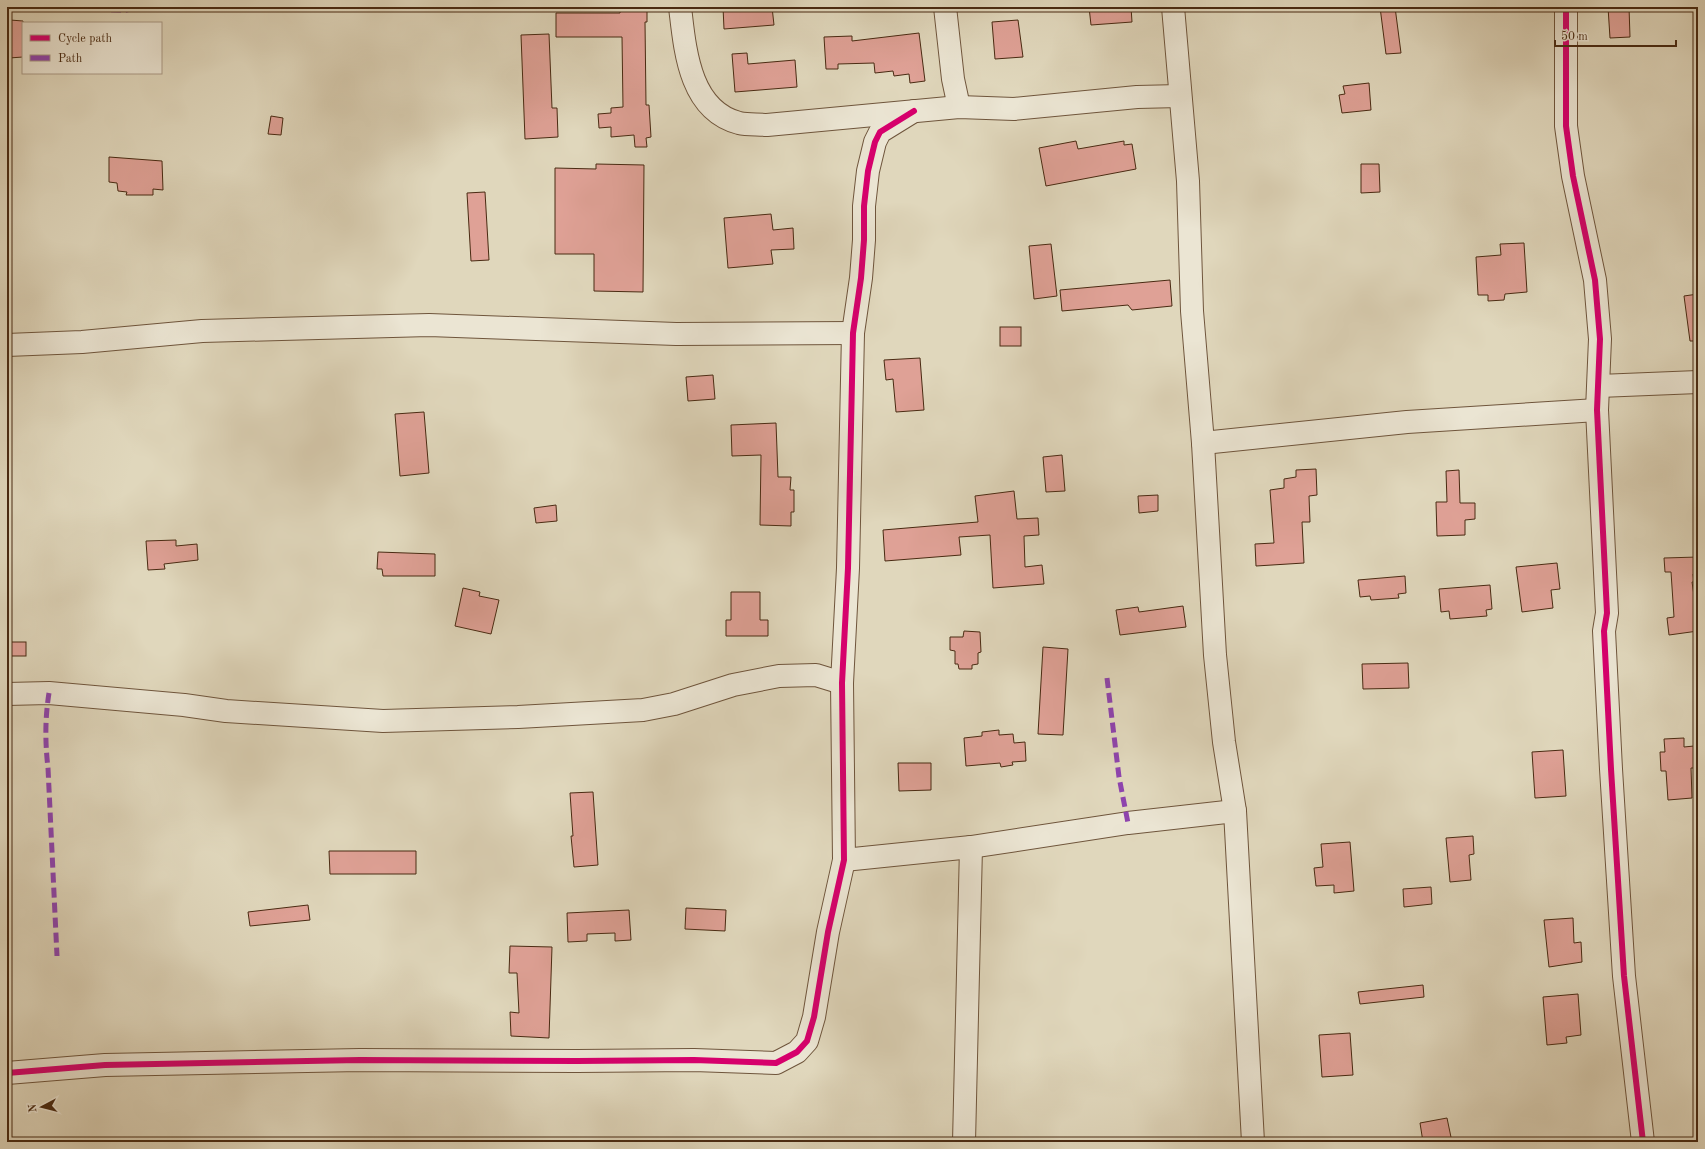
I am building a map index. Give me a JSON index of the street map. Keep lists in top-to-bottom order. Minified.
{"legend":["Cycle path","Path"],"scale_bar":"50 m","north":"left"}
